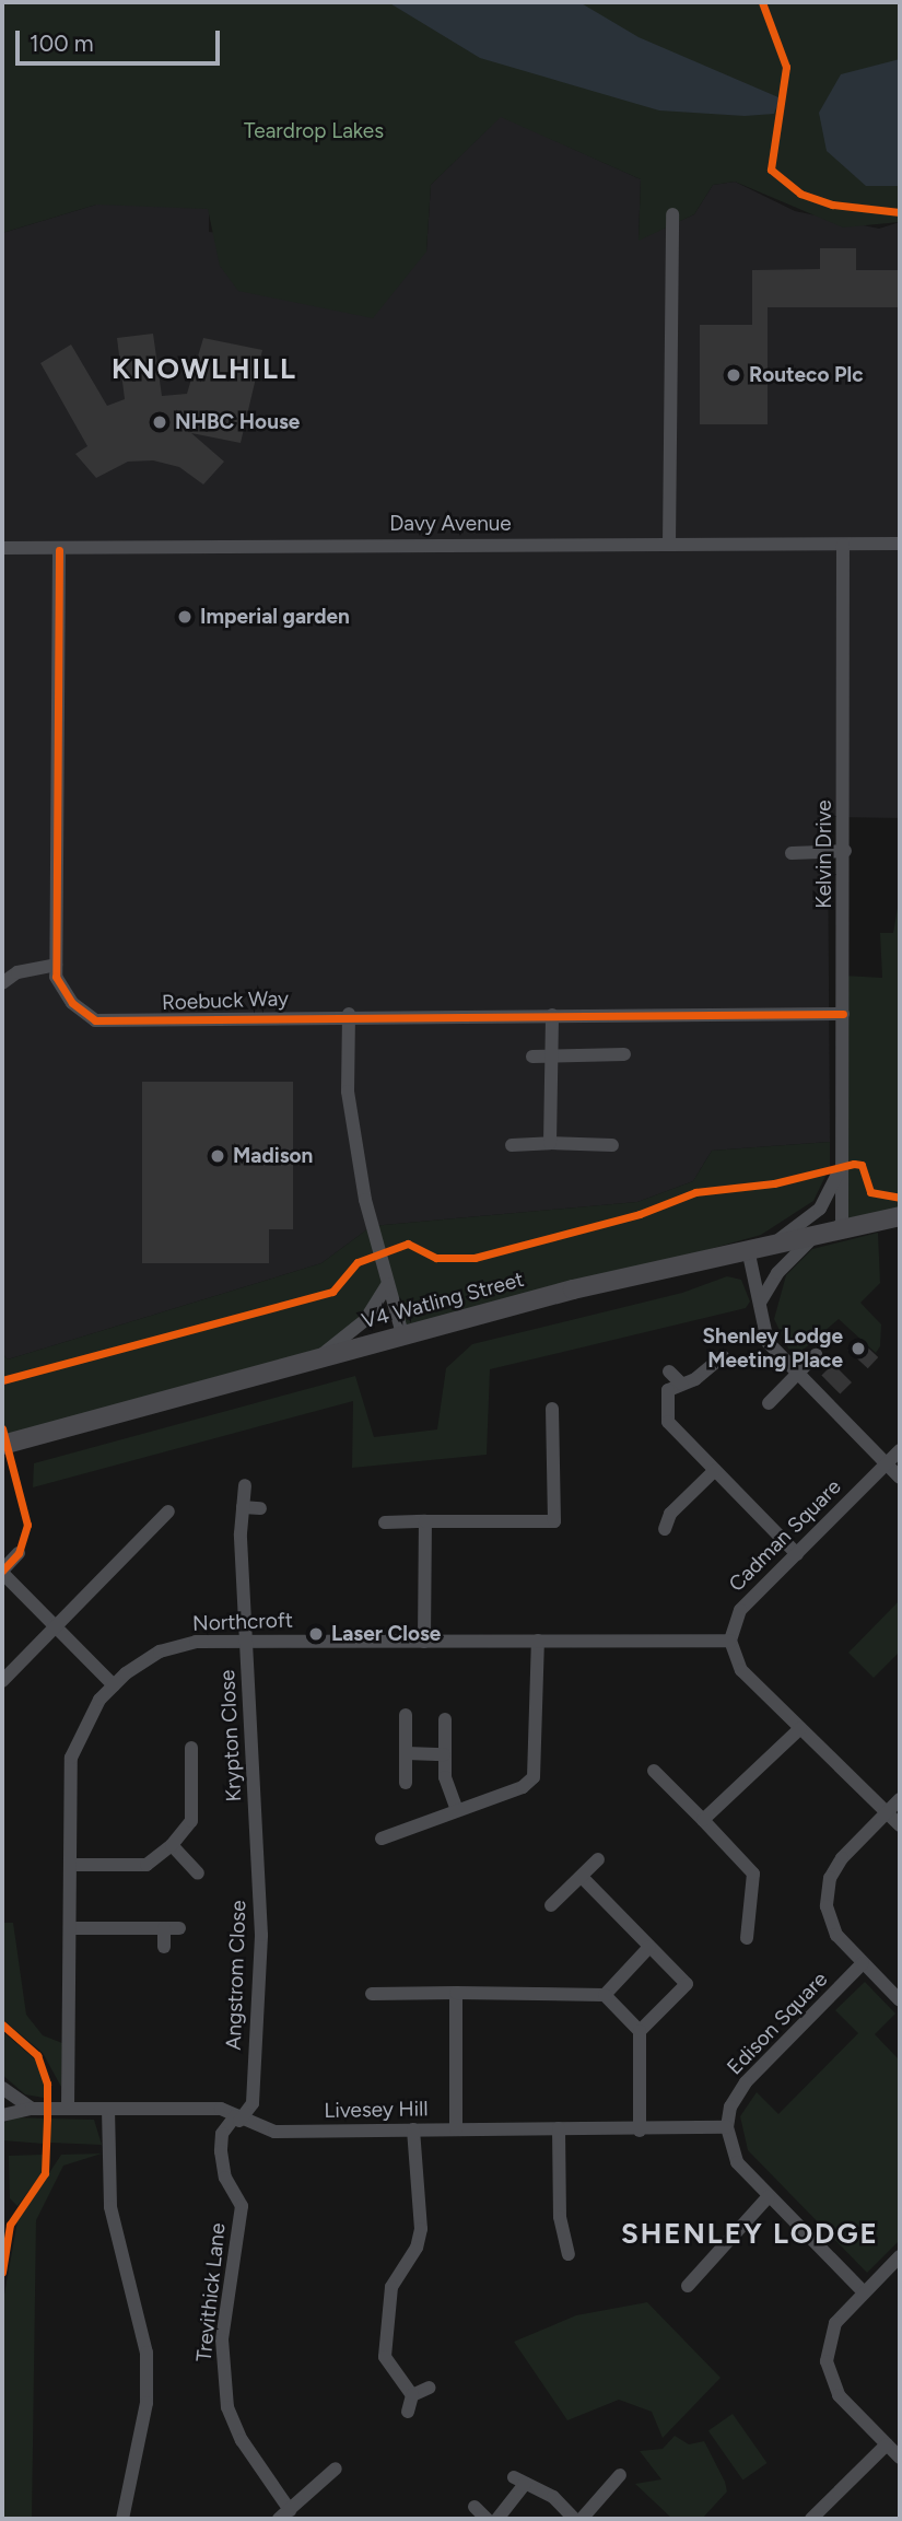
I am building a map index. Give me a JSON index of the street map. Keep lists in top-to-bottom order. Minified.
{"streets":{"street":["Davy Avenue","Kelvin Drive","Roebuck Way","V4 Watling Street","Cadman Square","Northcroft","Krypton Close","Angstrom Close","Edison Square","Livesey Hill","Trevithick Lane"]},"crossings":[["Davy Avenue","Kelvin Drive"],["Davy Avenue","Roebuck Way"],["Kelvin Drive","Roebuck Way"],["Kelvin Drive","V4 Watling Street"],["Cadman Square","Northcroft"],["Northcroft","Krypton Close"],["Northcroft","Livesey Hill"],["Krypton Close","Angstrom Close"],["Angstrom Close","Livesey Hill"],["Angstrom Close","Trevithick Lane"],["Edison Square","Livesey Hill"],["Livesey Hill","Trevithick Lane"]],"districts":["KNOWLHILL","SHENLEY LODGE"],"parks":["Teardrop Lakes"],"places":["Routeco Plc","NHBC House","Imperial garden","Madison","Shenley Lodge Meeting Place","Laser Close"],"scale_bar":"100 m"}
